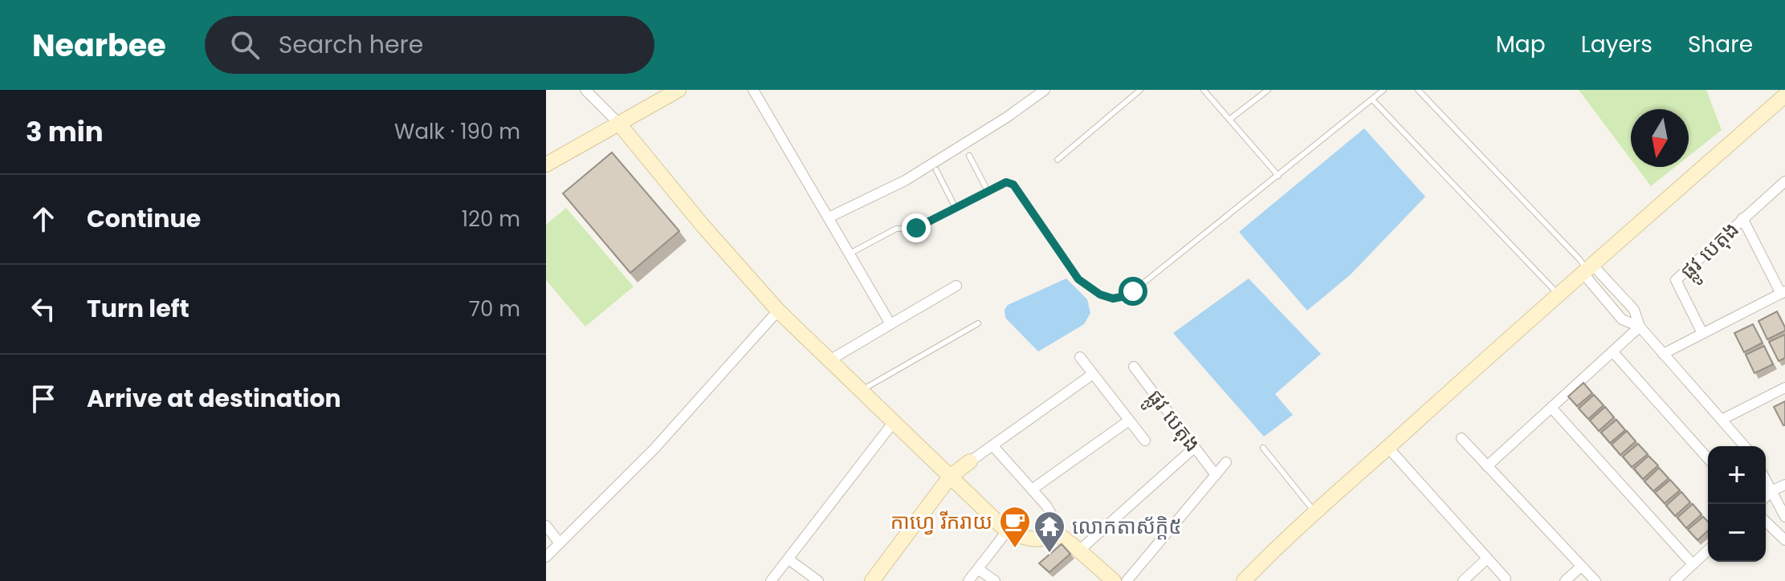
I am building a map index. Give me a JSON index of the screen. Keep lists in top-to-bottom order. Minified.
{"streets":{"street":["ផ្លូវ បេតុង"]},"places":{"cafe":["កាហ្វេ រីករាយ"],"temple":["លោកតាស័ក្តិ៥"]},"north":"bottom","page":{"header":"Nearbee","search":"Search here","nav":["Map","Layers","Share"],"heading":["3 min","Walk · 190 m"],"list":[["Continue","120 m"],["Turn left","70 m"],"Arrive at destination"],"map_buttons":["+","−"]}}
